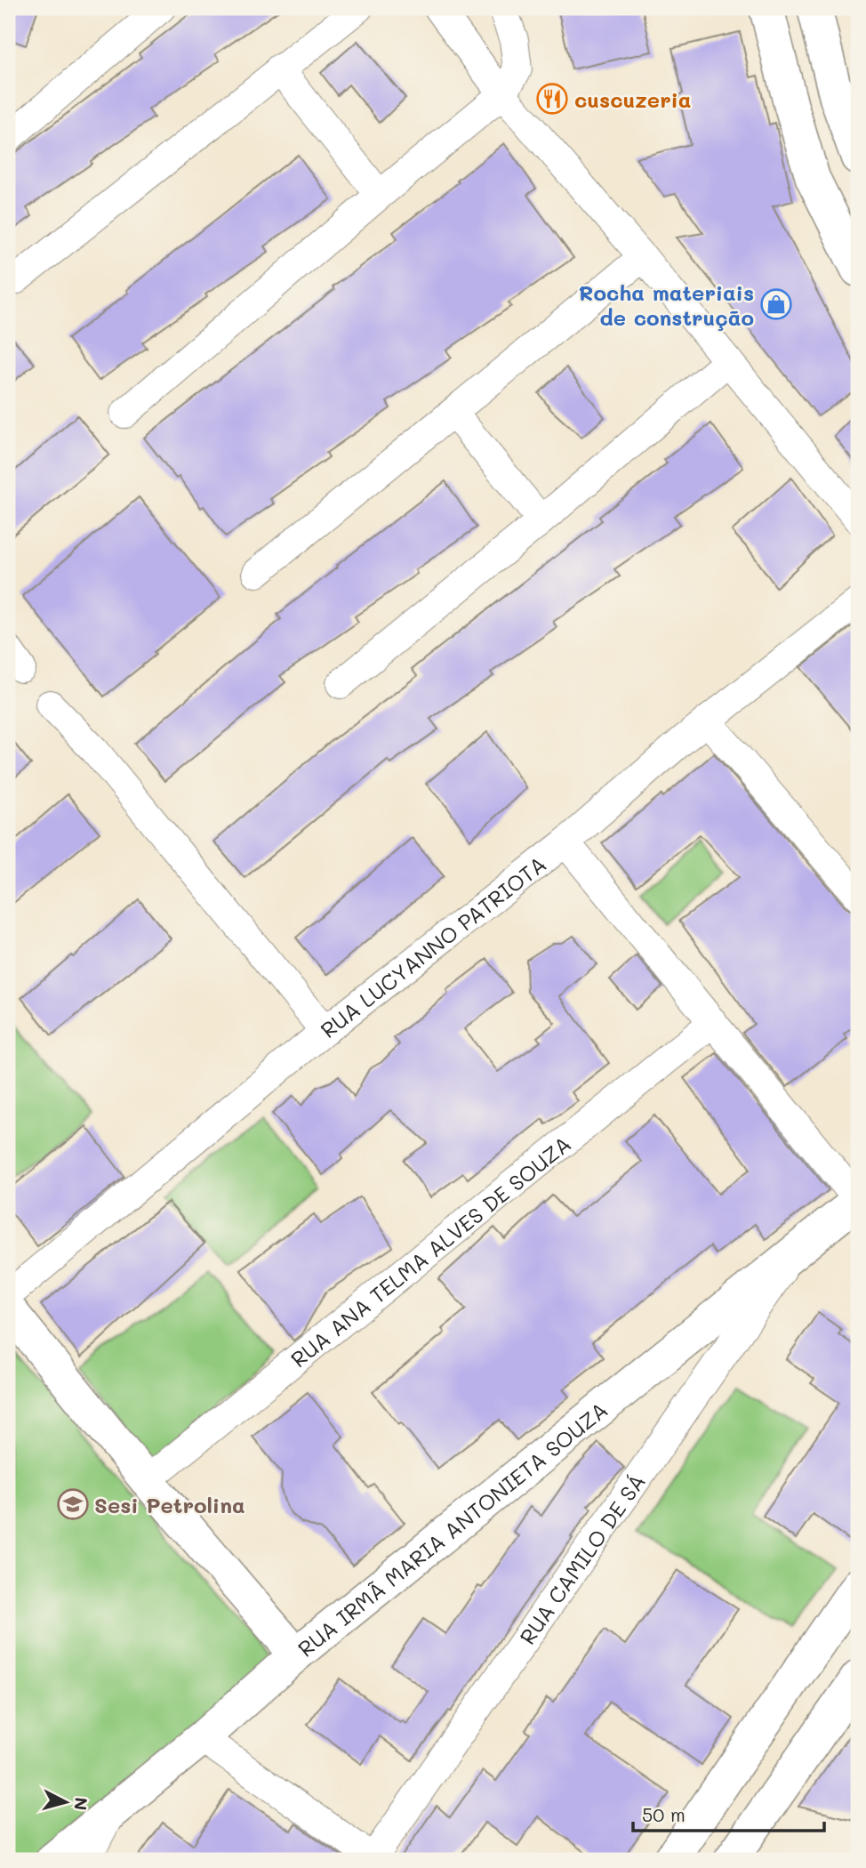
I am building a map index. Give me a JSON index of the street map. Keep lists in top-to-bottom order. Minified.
{"streets":{"street":["RUA LUCYANNO PATRIOTA","RUA ANA TELMA ALVES DE SOUZA","RUA IRMÃ MARIA ANTONIETA SOUZA","RUA CAMILO DE SÁ"]},"crossings":[["RUA IRMÃ MARIA ANTONIETA SOUZA","RUA CAMILO DE SÁ"]],"places":{"restaurant":["cuscuzeria"],"shop":["Rocha materiais de construção"],"school or university":["Sesi Petrolina"]},"scale_bar":"50 m","north":"right"}
